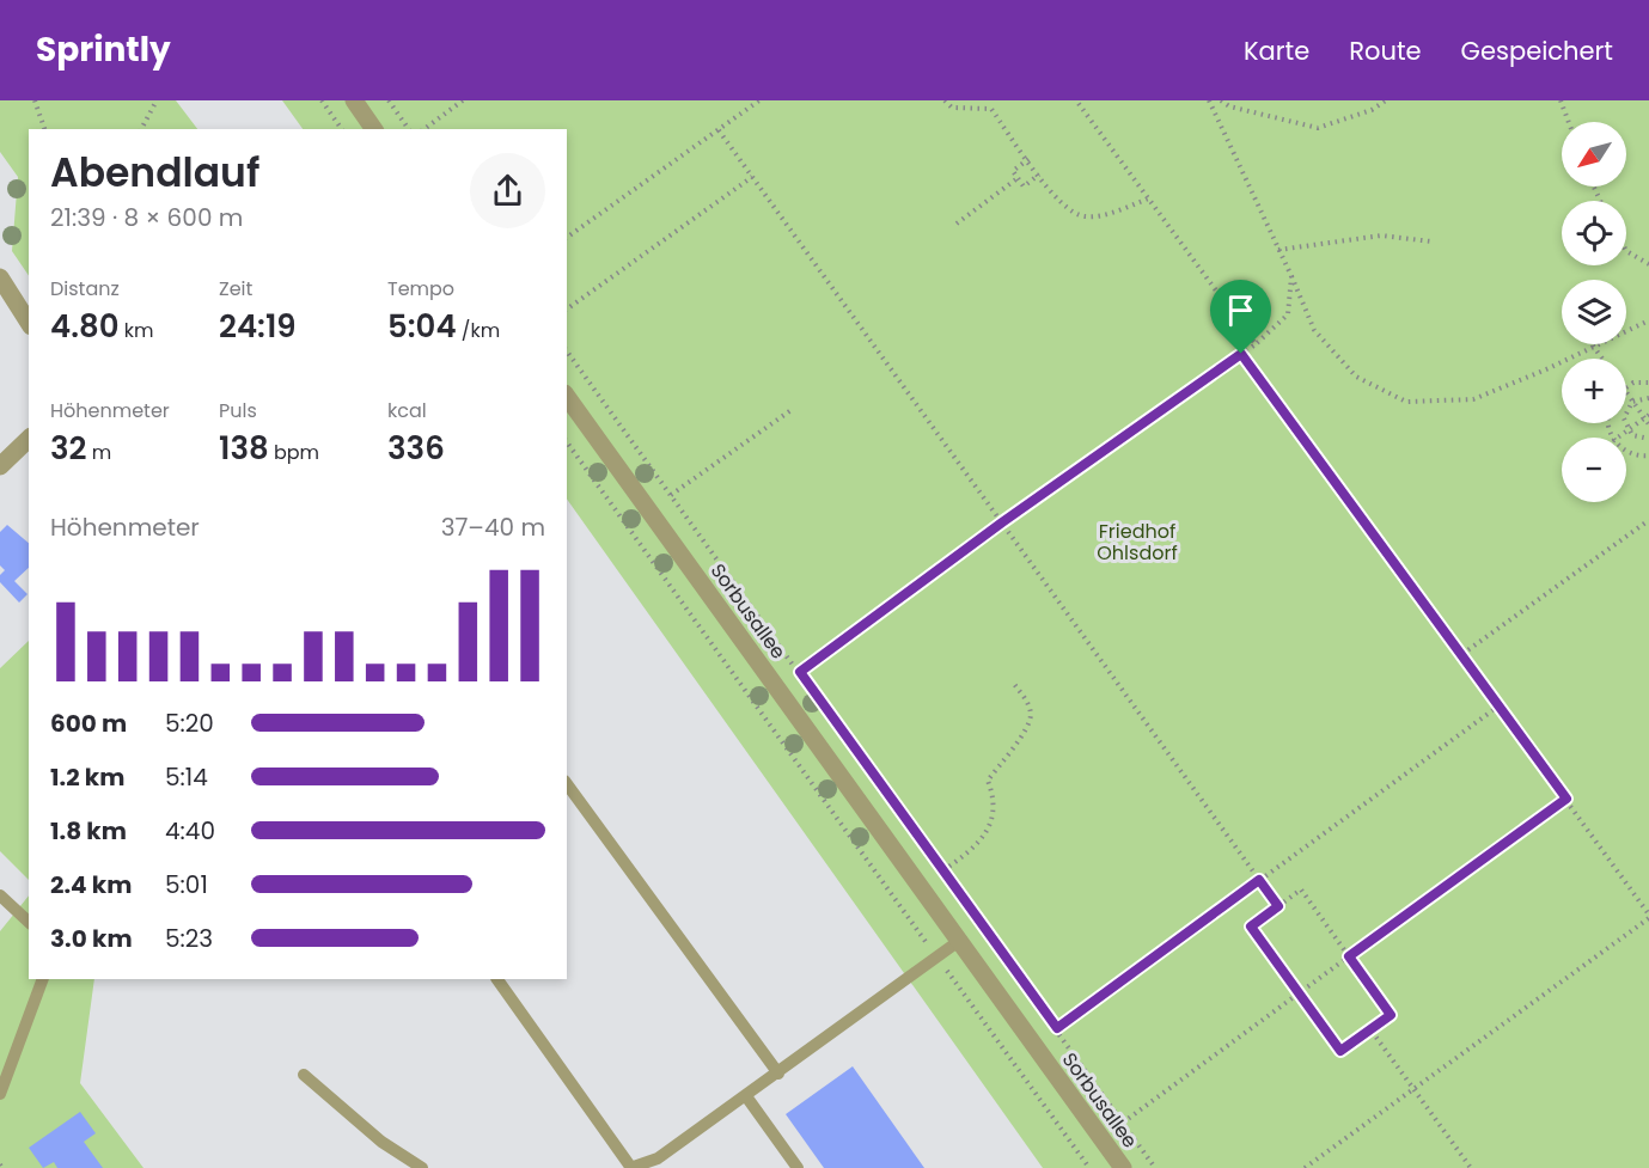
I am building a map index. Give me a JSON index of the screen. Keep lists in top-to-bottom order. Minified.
{"streets":{"street":["Sorbusallee"]},"parks":["Friedhof Ohlsdorf"],"north":"bottom left","page":{"header":"Sprintly","nav":["Karte","Route","Gespeichert"],"map_buttons":["+","−"],"heading":["Abendlauf","21:39 · 8 × 600 m"],"stats":[["Distanz","4.80 km"],["Zeit","24:19"],["Tempo","5:04 /km"],["Höhenmeter","32 m"],["Puls","138 bpm"],["kcal","336"]],"chart":["Höhenmeter","37–40 m"],"list":[{"name":"600 m","note":"5:20"},{"name":"1.2 km","note":"5:14"},{"name":"1.8 km","note":"4:40"},{"name":"2.4 km","note":"5:01"},{"name":"3.0 km","note":"5:23"}]}}
